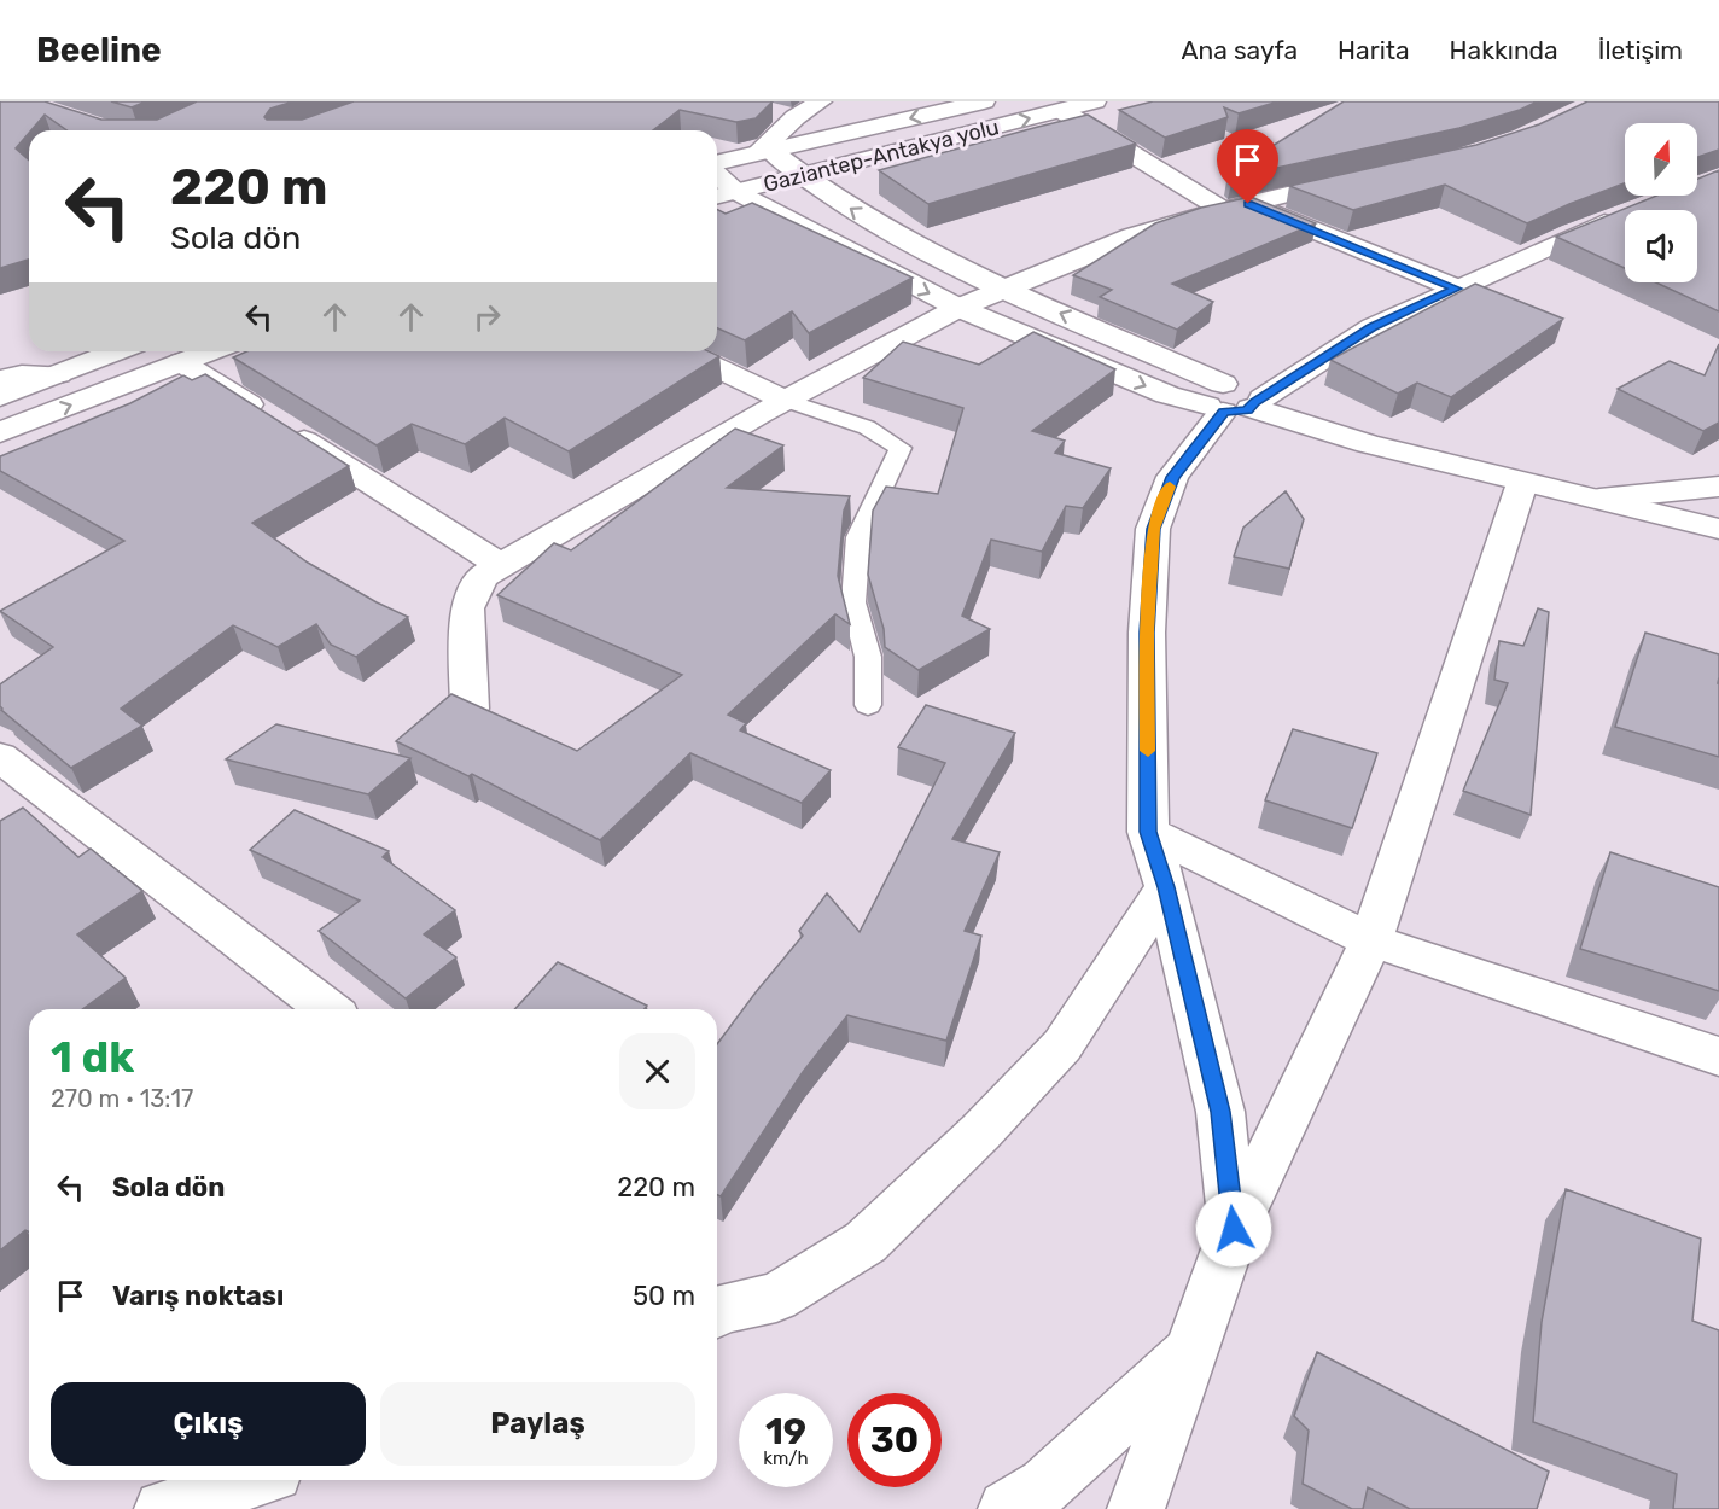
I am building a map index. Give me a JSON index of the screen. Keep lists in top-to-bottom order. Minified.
{"streets":{"street":["Gaziantep-Antakya yolu"]},"north":"top","page":{"header":"Beeline","nav":["Ana sayfa","Harita","Hakkında","İletişim"],"turn":["220 m","Sola dön"],"heading":["1 dk","270 m · 13:17"],"list":[{"name":"Sola dön","value":"220 m"},{"name":"Varış noktası","value":"50 m"}],"buttons":["Çıkış","Paylaş"],"speed":"19 km/h","limit":"30"}}
